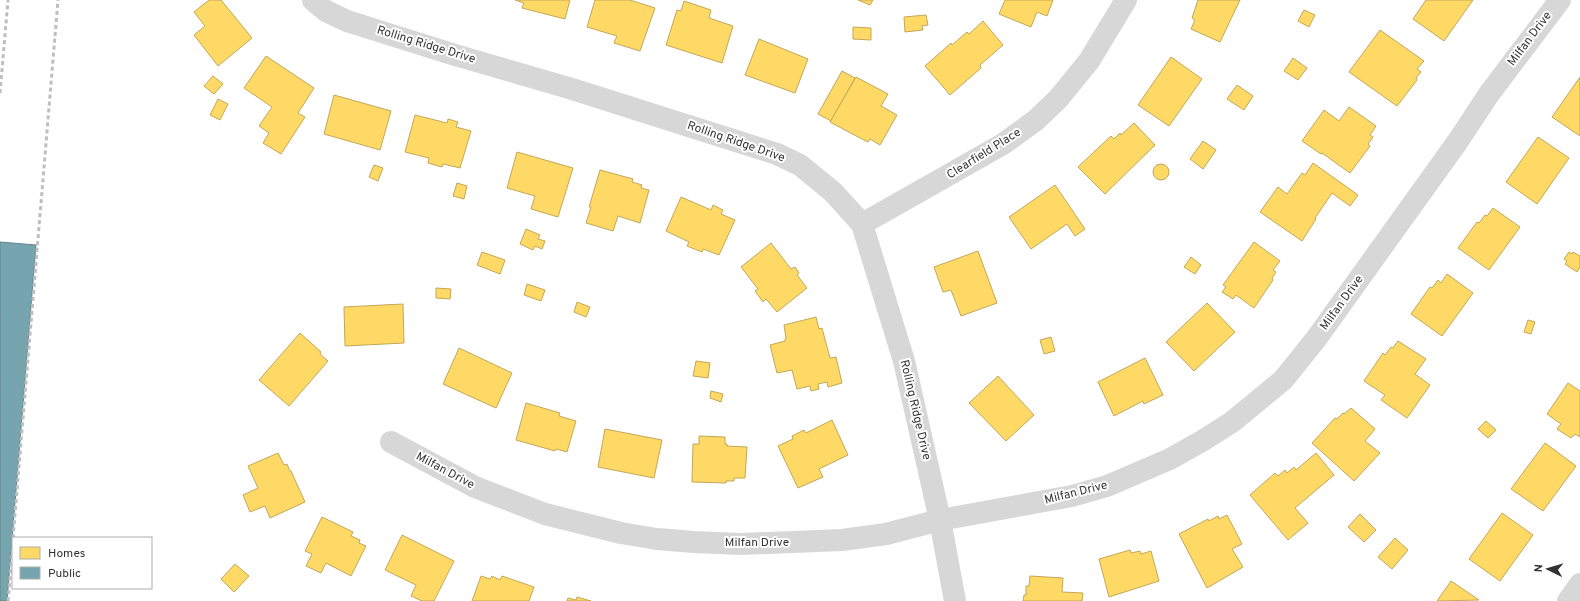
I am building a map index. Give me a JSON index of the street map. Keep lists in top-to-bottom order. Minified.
{"streets":{"street":["Milfan Drive","Rolling Ridge Drive","Clearfield Place"]},"crossings":[["Milfan Drive","Rolling Ridge Drive"],["Rolling Ridge Drive","Clearfield Place"]],"legend":["Homes","Public"],"north":"left"}
